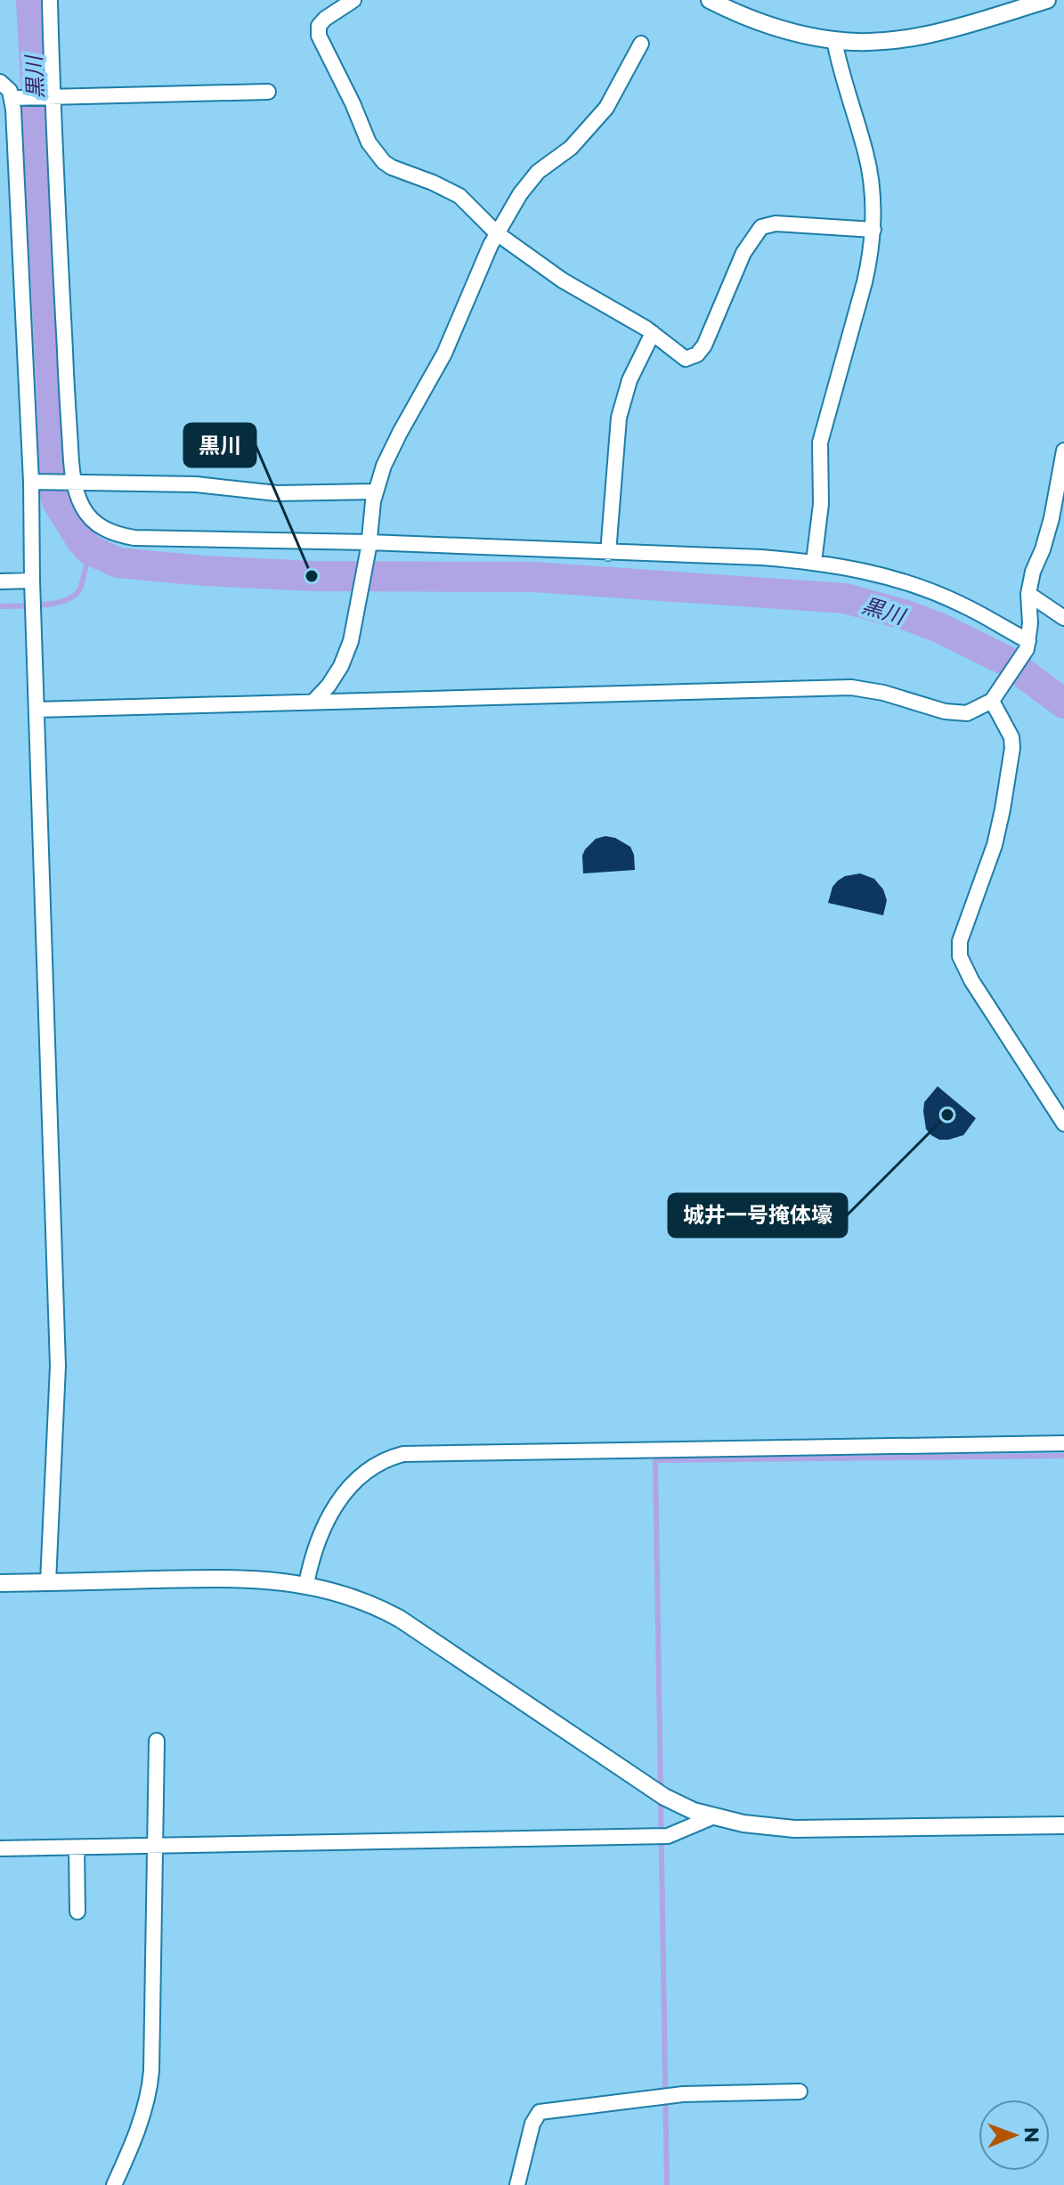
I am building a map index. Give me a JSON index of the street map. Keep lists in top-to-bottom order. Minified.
{"water":["黒川"],"places":["黒川","城井一号掩体壕"],"north":"right"}
